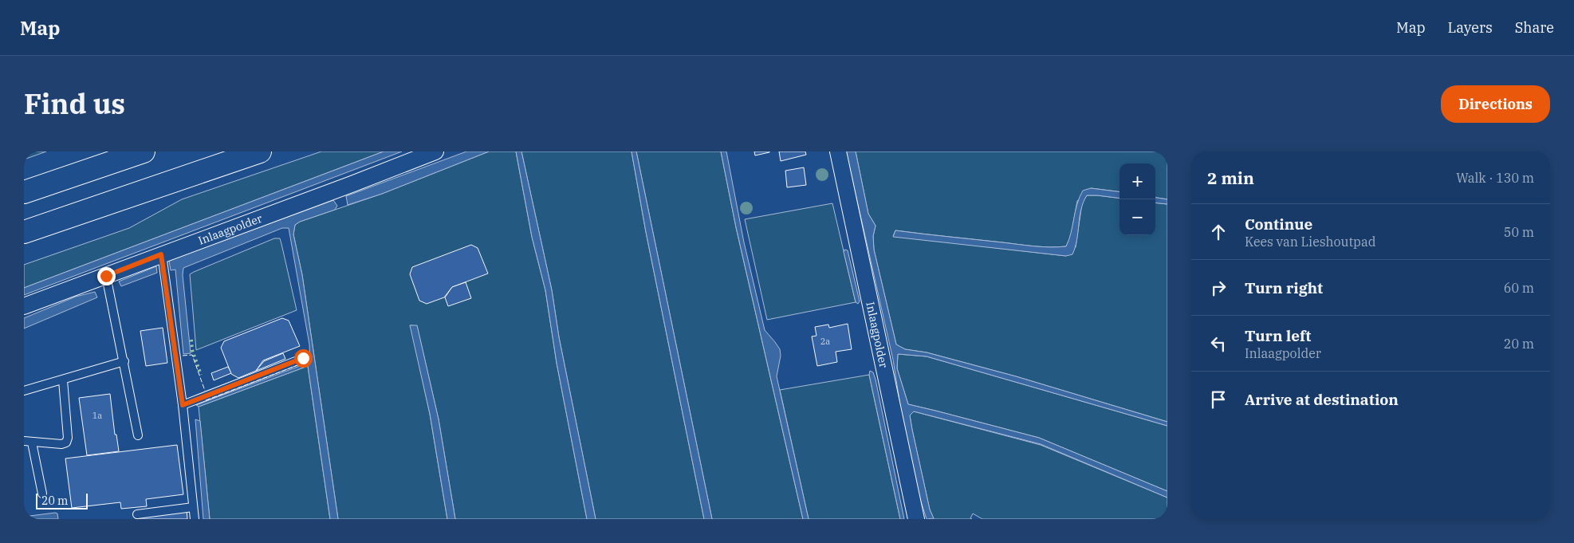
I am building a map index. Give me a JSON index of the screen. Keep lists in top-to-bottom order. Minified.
{"streets":{"street":["Inlaagpolder"]},"house_numbers":["2a","1a"],"scale_bar":"20 m","page":{"header":"Map","nav":["Map","Layers","Share"],"title":"Find us","buttons":"Directions","heading":["2 min","Walk · 130 m"],"map_buttons":["+","−"],"list":[["Continue","Kees van Lieshoutpad","50 m"],["Turn right","60 m"],["Turn left","Inlaagpolder","20 m"],"Arrive at destination"],"scale":"20 m"}}
